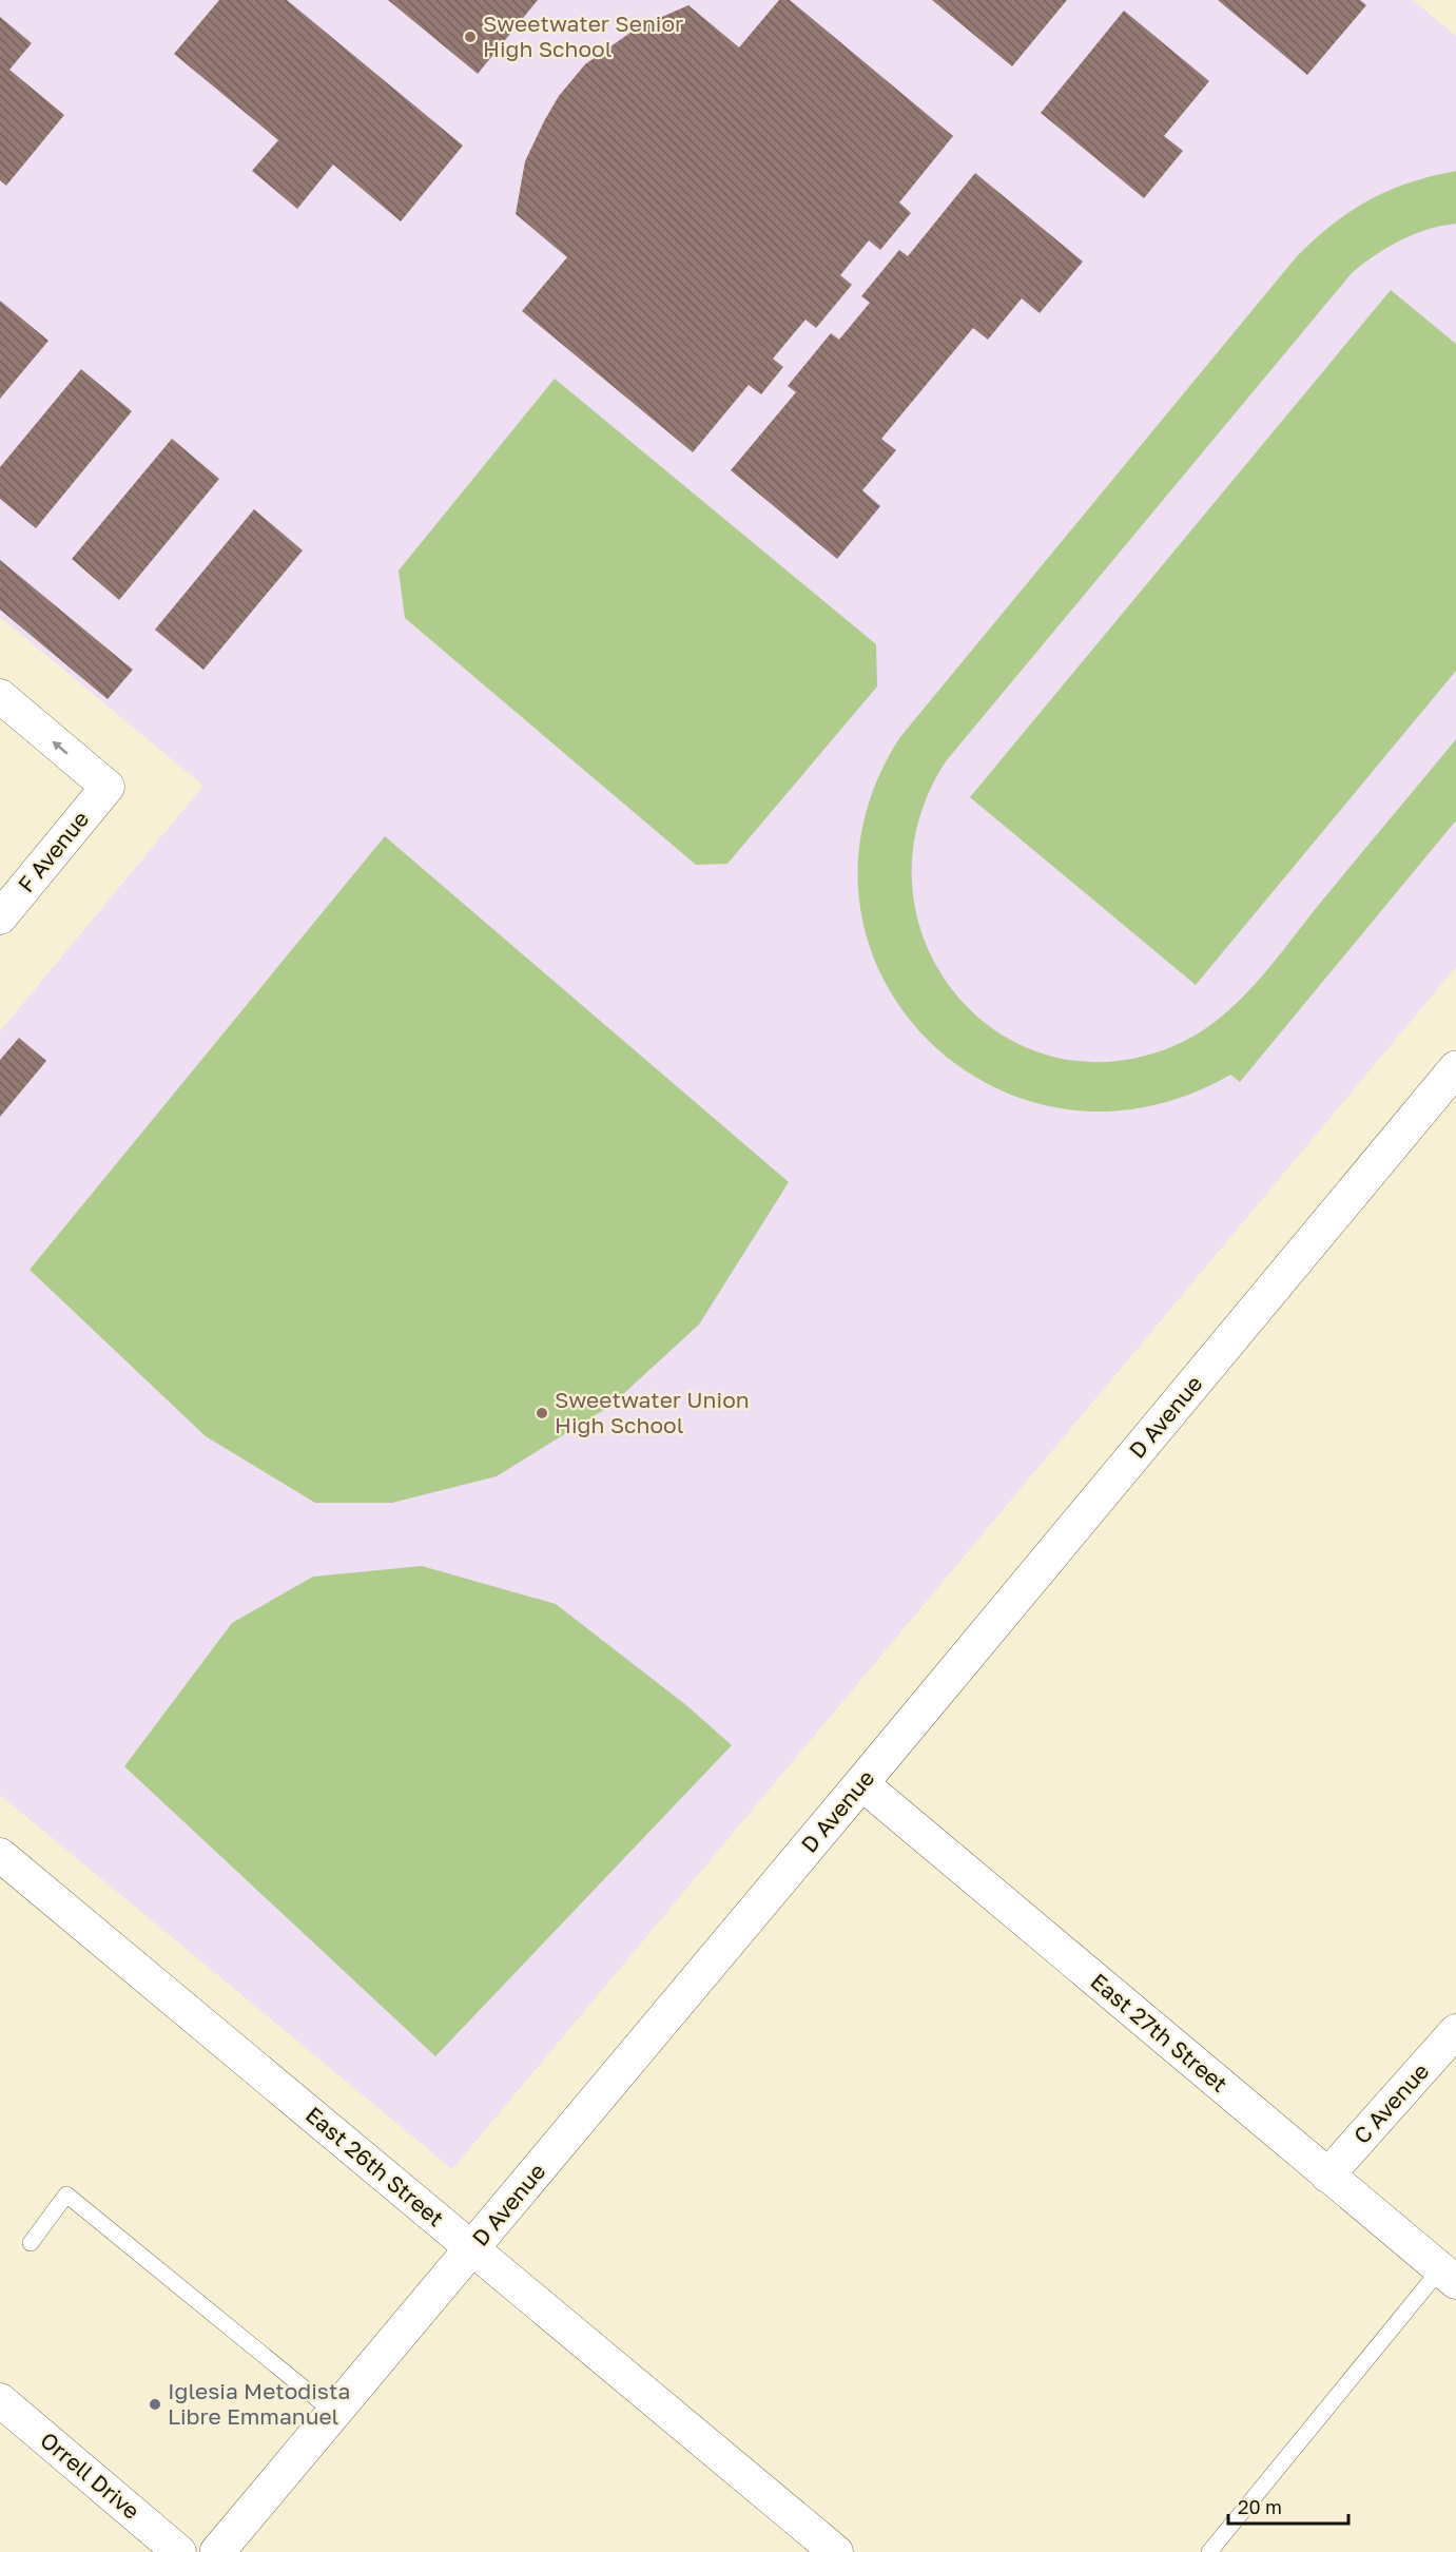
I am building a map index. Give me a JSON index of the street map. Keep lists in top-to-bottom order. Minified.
{"streets":{"street":["F Avenue","D Avenue","East 27th Street","C Avenue","East 26th Street","Orrell Drive"]},"crossings":[["D Avenue","East 27th Street"],["D Avenue","East 26th Street"],["East 27th Street","C Avenue"]],"places":["Sweetwater Senior High School","Sweetwater Union High School","Iglesia Metodista Libre Emmanuel"],"scale_bar":"20 m"}
